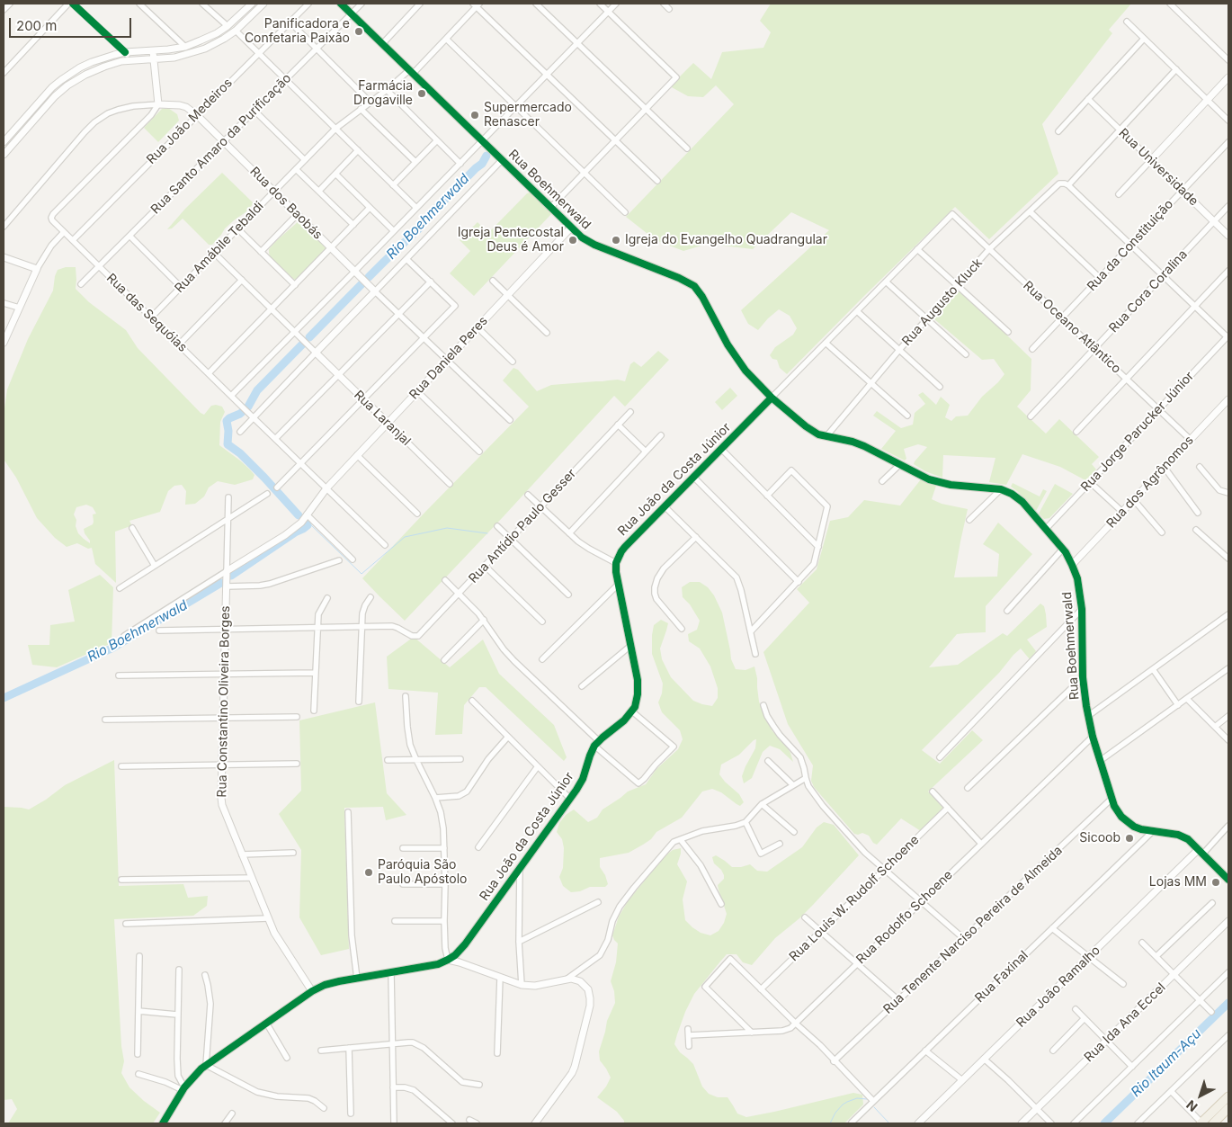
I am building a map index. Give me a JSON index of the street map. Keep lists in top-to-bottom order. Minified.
{"streets":{"main road":["Rua Boehmerwald","Rua João da Costa Júnior"],"street":["Rua João Medeiros","Rua Santo Amaro da Purificação","Rua Universidade","Rua dos Baobás","Rua da Constituição","Rua Amábile Tebaldi","Rua Cora Coralina","Rua Augusto Kluck","Rua das Sequóias","Rua Oceano Atlântico","Rua Daniela Peres","Rua Laranjal","Rua Jorge Parucker Júnior","Rua dos Agrônomos","Rua Antídio Paulo Gesser","Rua Constantino Oliveira Borges","Rua Louis W. Rudolf Schoene","Rua Rodolfo Schoene","Rua Tenente Narciso Pereira de Almeida","Rua Faxinal","Rua João Ramalho","Rua Ida Ana Eccel"]},"crossings":[["Rua João Medeiros","Rua dos Baobás"],["Rua João Medeiros","Rua das Sequóias"],["Rua Santo Amaro da Purificação","Rua Boehmerwald"],["Rua Santo Amaro da Purificação","Rua dos Baobás"],["Rua Santo Amaro da Purificação","Rua das Sequóias"],["Rua Universidade","Rua da Constituição"],["Rua Universidade","Rua Cora Coralina"],["Rua Boehmerwald","Rua Amábile Tebaldi"],["Rua Boehmerwald","Rua Augusto Kluck"],["Rua Boehmerwald","Rua Daniela Peres"],["Rua Boehmerwald","Rua Jorge Parucker Júnior"],["Rua Boehmerwald","Rua João da Costa Júnior"],["Rua Boehmerwald","Rua dos Agrônomos"],["Rua Boehmerwald","Rua Rodolfo Schoene"],["Rua Boehmerwald","Rua Tenente Narciso Pereira de Almeida"],["Rua Boehmerwald","Rua Faxinal"],["Rua Boehmerwald","Rua João Ramalho"],["Rua dos Baobás","Rua Amábile Tebaldi"],["Rua dos Baobás","Rua das Sequóias"],["Rua da Constituição","Rua Oceano Atlântico"],["Rua Amábile Tebaldi","Rua das Sequóias"],["Rua Cora Coralina","Rua Oceano Atlântico"],["Rua Augusto Kluck","Rua Oceano Atlântico"],["Rua das Sequóias","Rua Daniela Peres"],["Rua Oceano Atlântico","Rua Jorge Parucker Júnior"],["Rua Oceano Atlântico","Rua João da Costa Júnior"],["Rua Oceano Atlântico","Rua dos Agrônomos"],["Rua Daniela Peres","Rua Laranjal"],["Rua Daniela Peres","Rua Constantino Oliveira Borges"],["Rua João da Costa Júnior","Rua Constantino Oliveira Borges"]],"water":["Rio Boehmerwald","Rio Itaum-Açu"],"places":["Panificadora e Confetaria Paixão","Farmácia Drogaville","Supermercado Renascer","Igreja Pentecostal Deus é Amor","Igreja do Evangelho Quadrangular","Sicoob","Paróquia São Paulo Apóstolo","Lojas MM"],"scale_bar":"200 m","north":"bottom left"}
